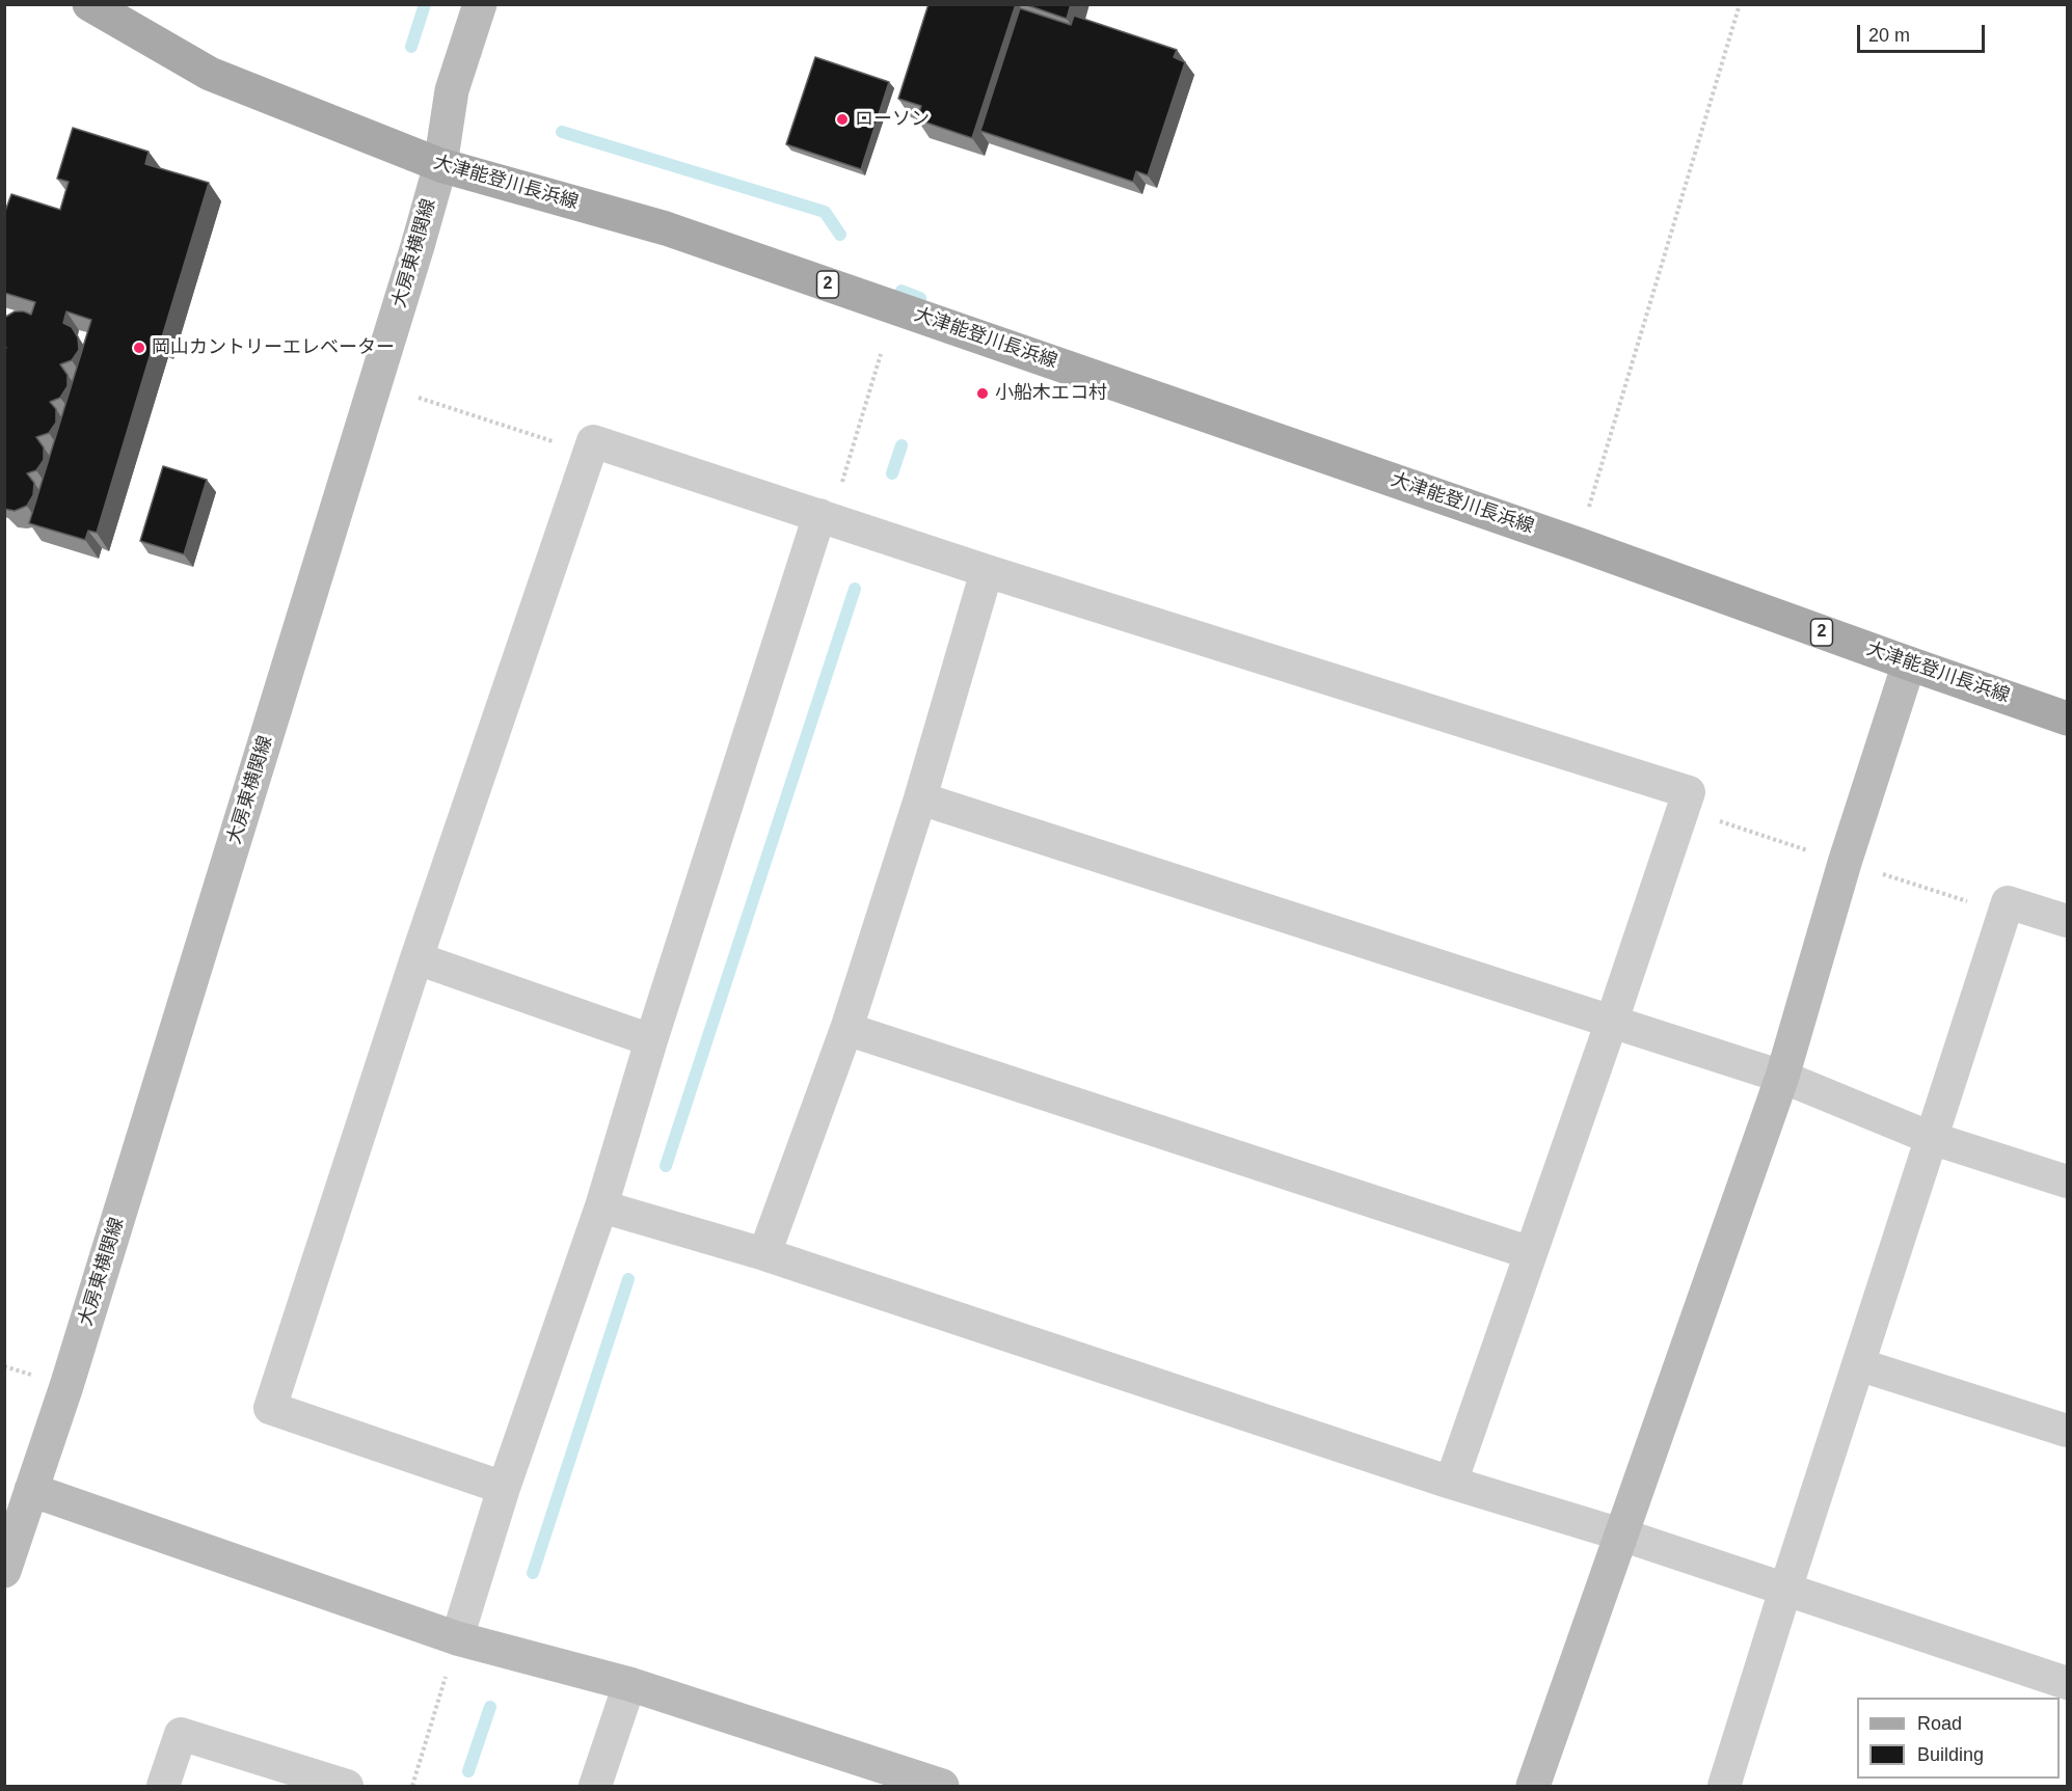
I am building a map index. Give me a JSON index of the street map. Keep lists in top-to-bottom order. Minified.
{"streets":{"main road":["大津能登川長浜線","2"],"street":["大房東横関線"]},"crossings":[["大津能登川長浜線","大房東横関線"]],"places":["ローソン","岡山カントリーエレベーター","小船木エコ村"],"legend":["Road","Building"],"scale_bar":"20 m"}
